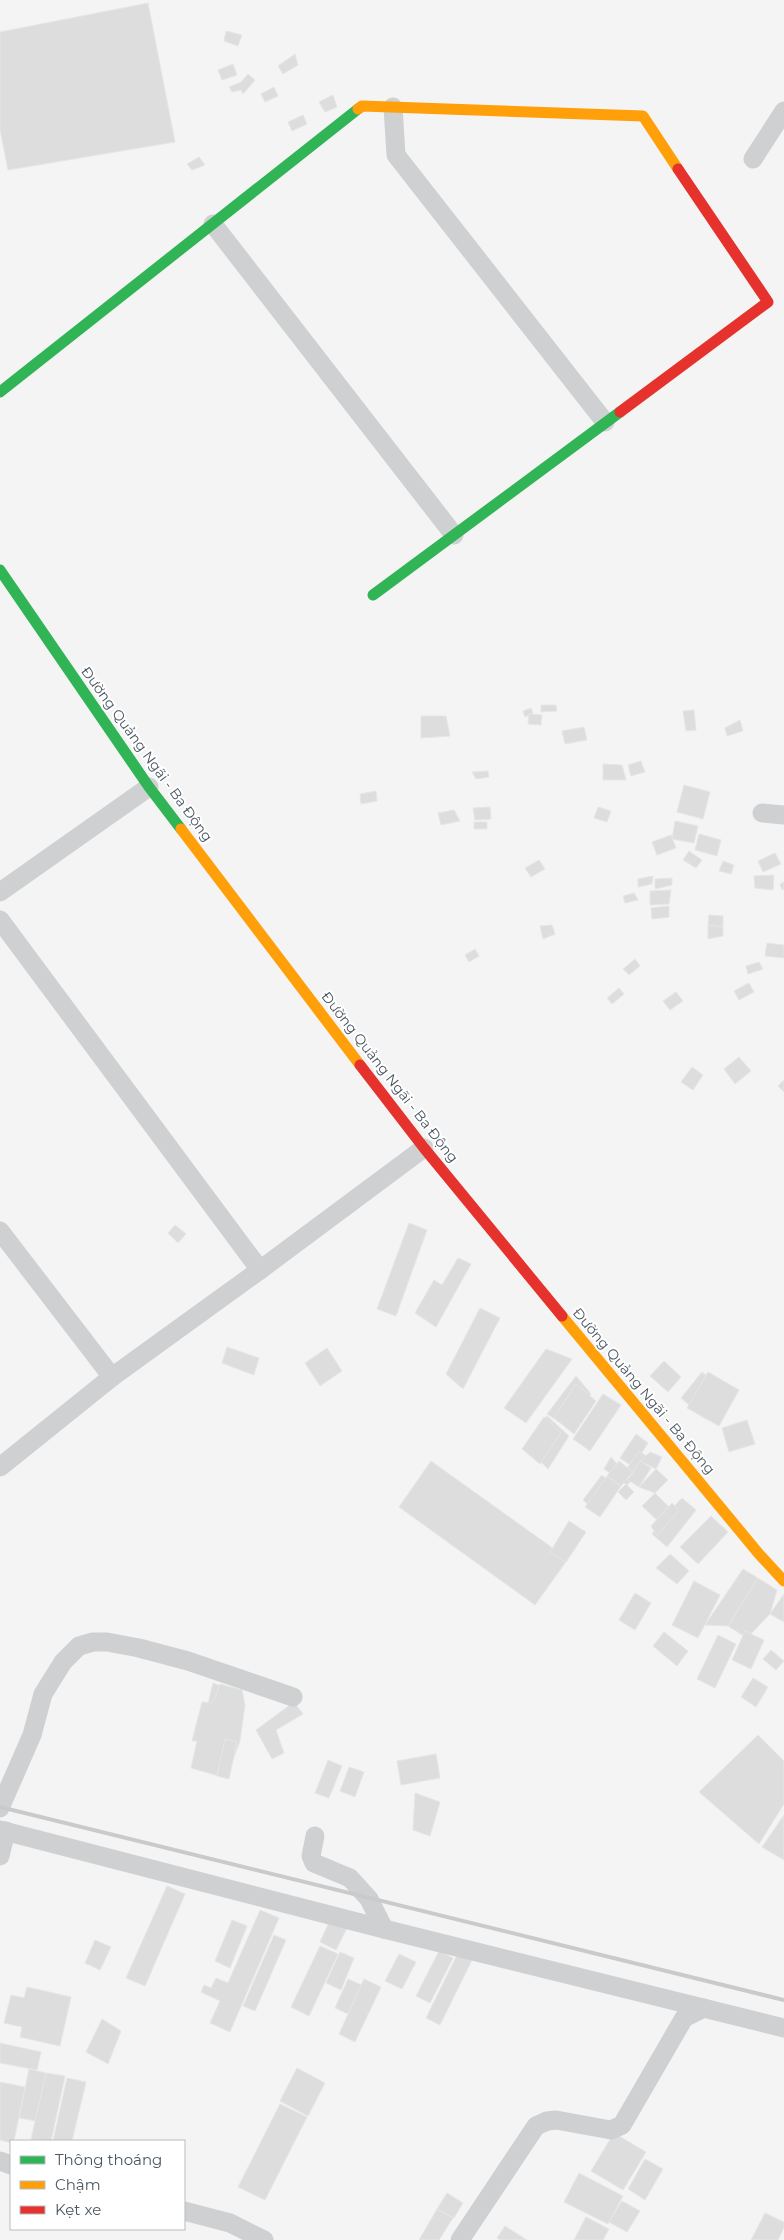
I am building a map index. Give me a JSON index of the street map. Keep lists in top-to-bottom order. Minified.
{"streets":{"street":["Đường Quảng Ngãi - Ba Động"]},"legend":["Thông thoáng","Chậm","Kẹt xe"]}
